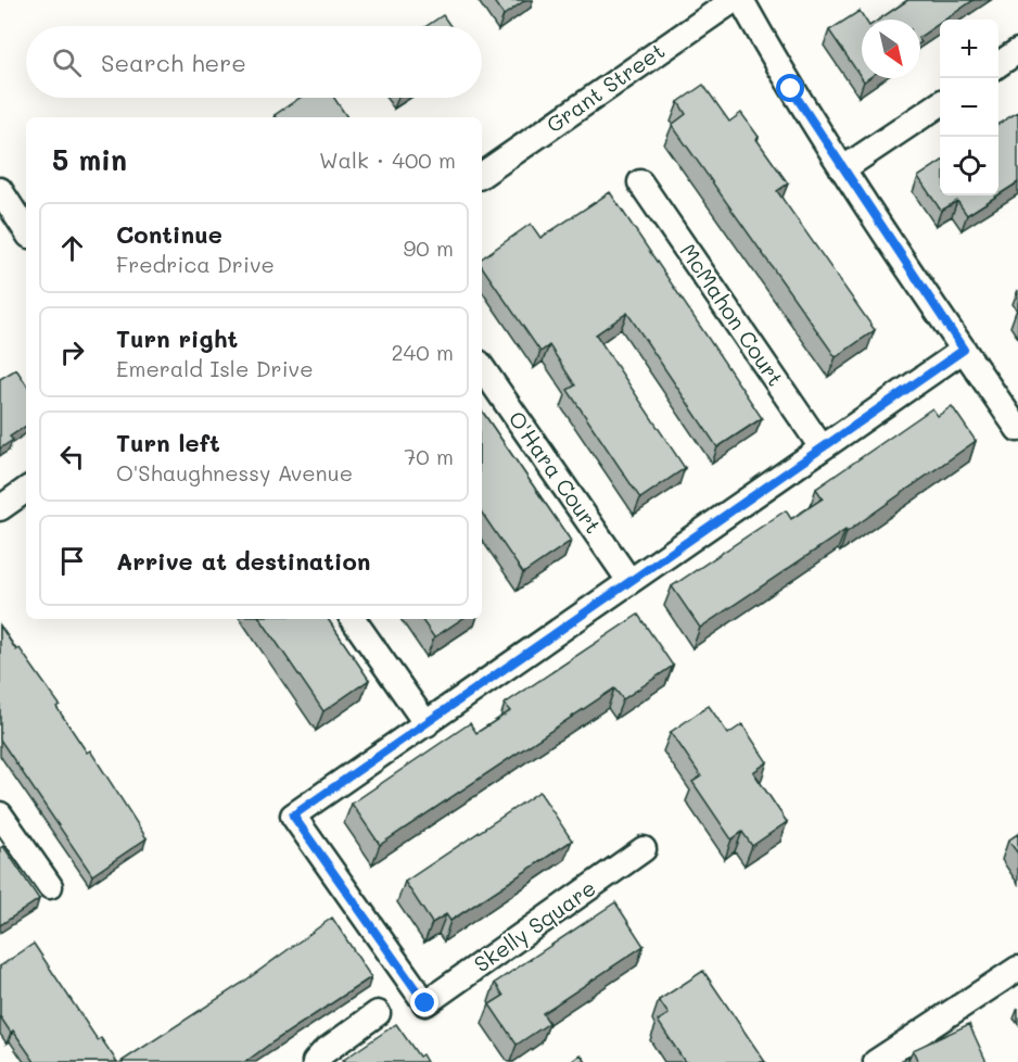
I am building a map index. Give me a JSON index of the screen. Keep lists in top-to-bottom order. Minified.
{"streets":{"street":["Grant Street","McMahon Court","O'Hara Court","Skelly Square"]},"north":"bottom right","page":{"map_buttons":["+","−"],"search":"Search here","heading":["5 min","Walk · 400 m"],"list":[["Continue","Fredrica Drive","90 m"],["Turn right","Emerald Isle Drive","240 m"],["Turn left","O'Shaughnessy Avenue","70 m"],"Arrive at destination"]}}
